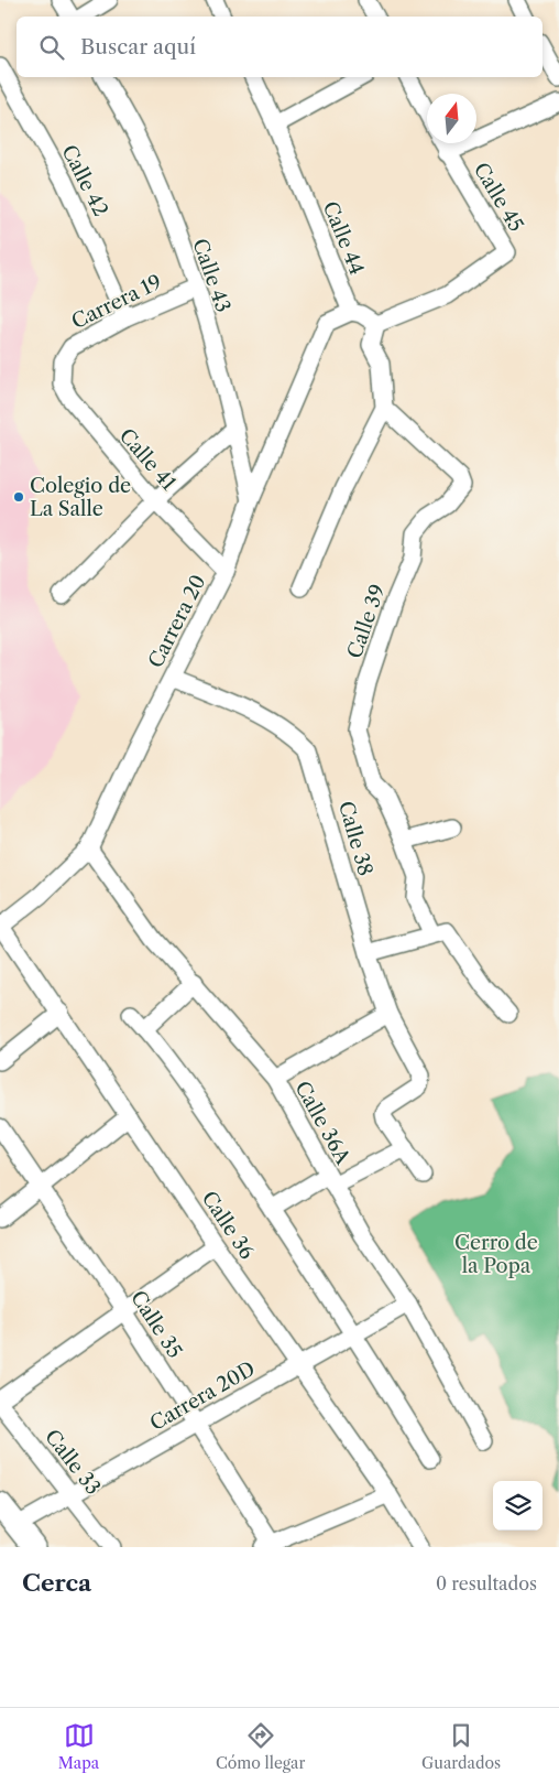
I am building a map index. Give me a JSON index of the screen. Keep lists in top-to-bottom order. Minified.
{"streets":{"street":["Calle 42","Calle 45","Calle 44","Calle 43","Carrera 19","Calle 41","Carrera 20","Calle 39","Calle 38","Calle 36A","Calle 36","Calle 35","Carrera 20D","Calle 33"]},"crossings":[["Calle 42","Carrera 19"],["Calle 44","Carrera 20"],["Calle 43","Carrera 19"],["Calle 43","Carrera 20"],["Carrera 19","Calle 41"],["Calle 41","Carrera 20"],["Carrera 20","Calle 38"],["Carrera 20","Calle 36A"],["Carrera 20","Calle 36"],["Calle 36A","Carrera 20D"],["Calle 36","Carrera 20D"],["Calle 35","Carrera 20D"],["Carrera 20D","Calle 33"]],"parks":["Cerro de la Popa"],"places":["Colegio de La Salle"],"north":"top","page":{"search":"Buscar aquí","heading":["Cerca","0 resultados"],"nav":["Mapa","Cómo llegar","Guardados"]}}
